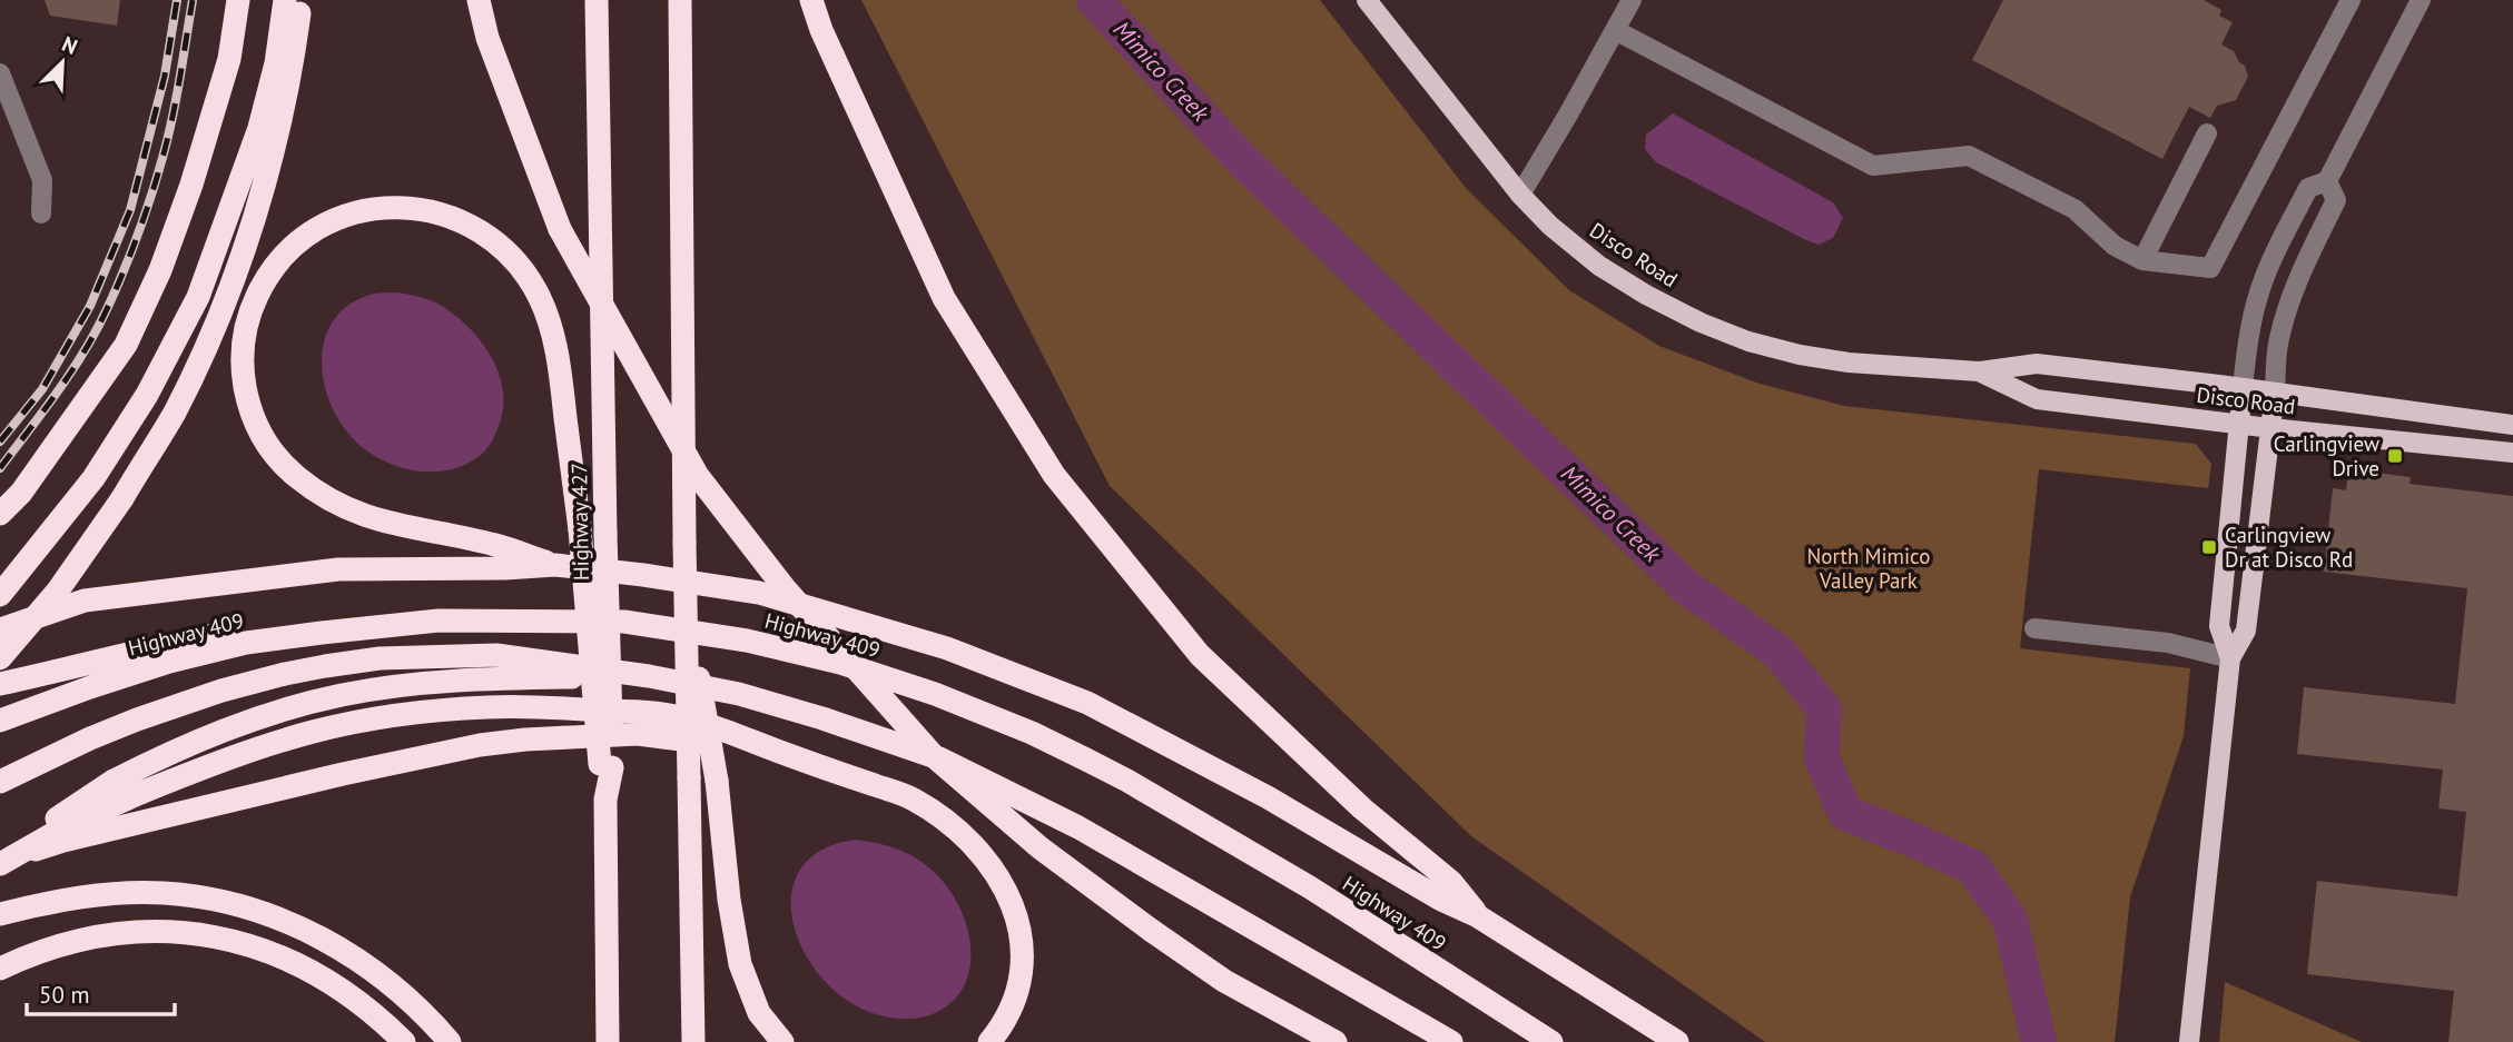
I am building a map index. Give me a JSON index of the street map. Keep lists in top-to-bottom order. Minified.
{"streets":{"highway":["Highway 427","Highway 409"],"main road":["Disco Road"]},"water":["Mimico Creek"],"parks":["North Mimico Valley Park"],"places":{"transit":["Carlingview Drive","Carlingview Dr at Disco Rd"]},"scale_bar":"50 m","north":"top right"}
